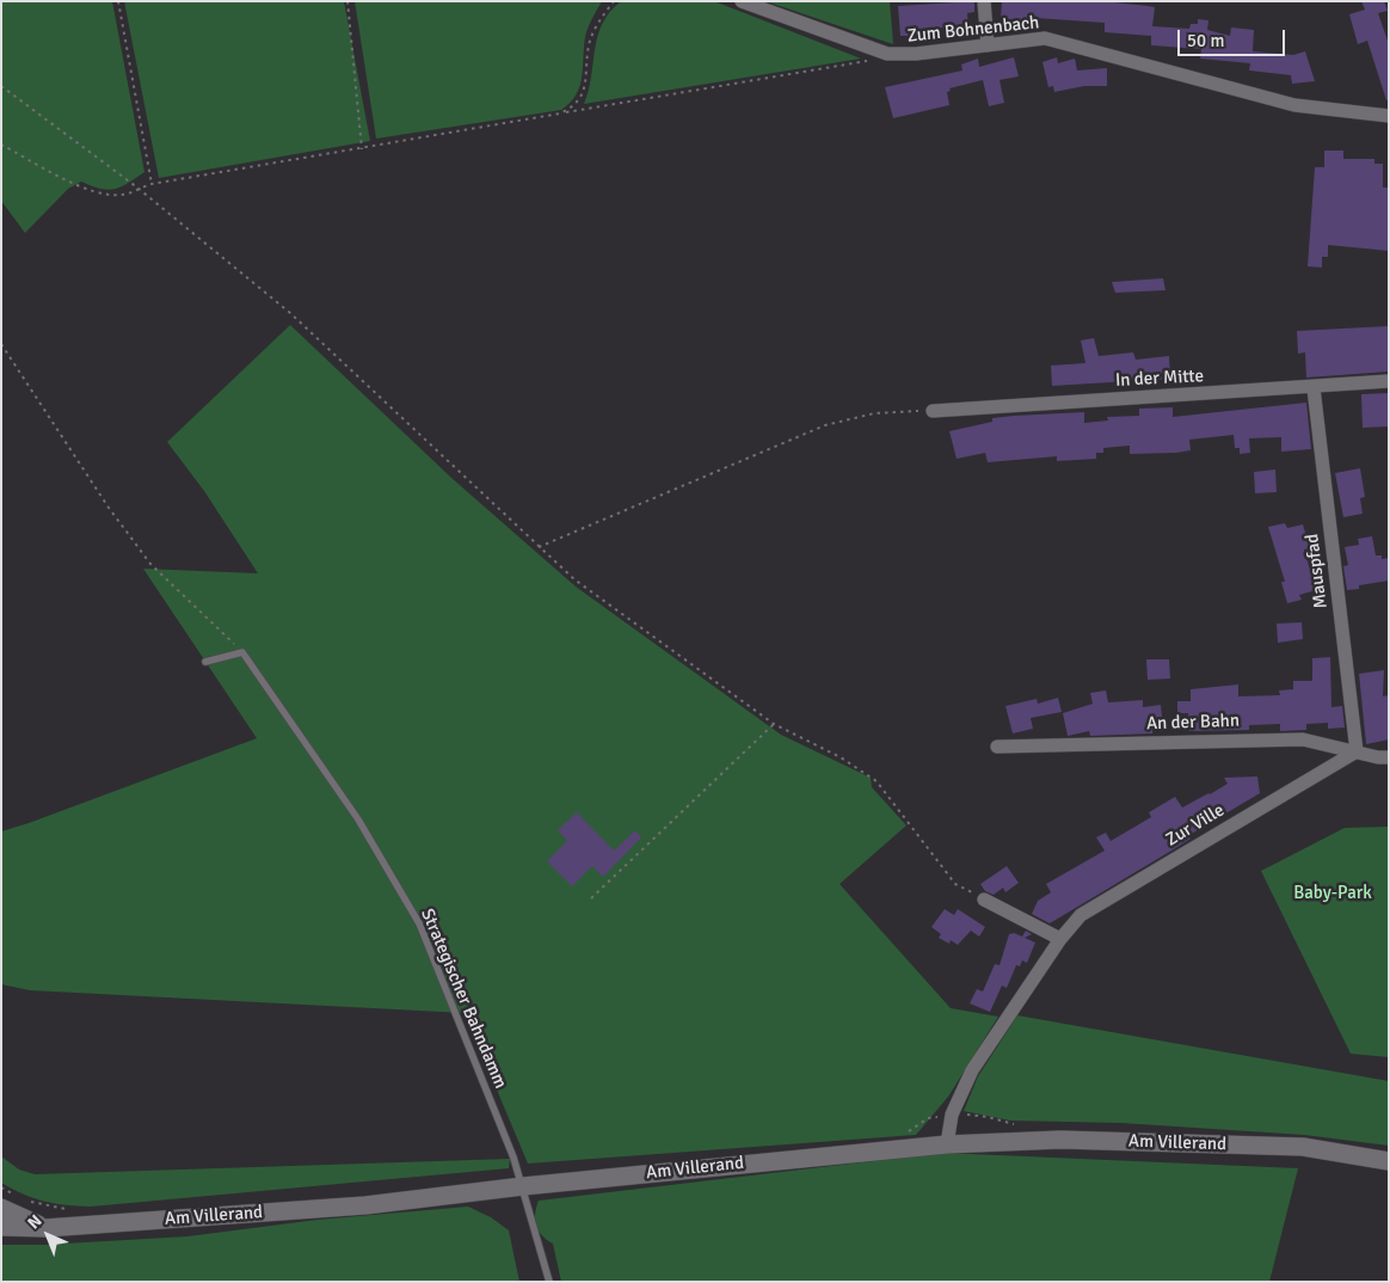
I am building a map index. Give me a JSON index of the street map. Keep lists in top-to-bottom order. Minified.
{"streets":{"main road":["Am Villerand"],"street":["Zum Bohnenbach","In der Mitte","Mauspfad","An der Bahn","Zur Ville"],"lane":["Strategischer Bahndamm"]},"crossings":[["In der Mitte","Mauspfad"],["Mauspfad","An der Bahn"],["Mauspfad","Zur Ville"],["An der Bahn","Zur Ville"],["Zur Ville","Am Villerand"],["Strategischer Bahndamm","Am Villerand"]],"parks":["Baby-Park"],"scale_bar":"50 m","north":"top left"}
